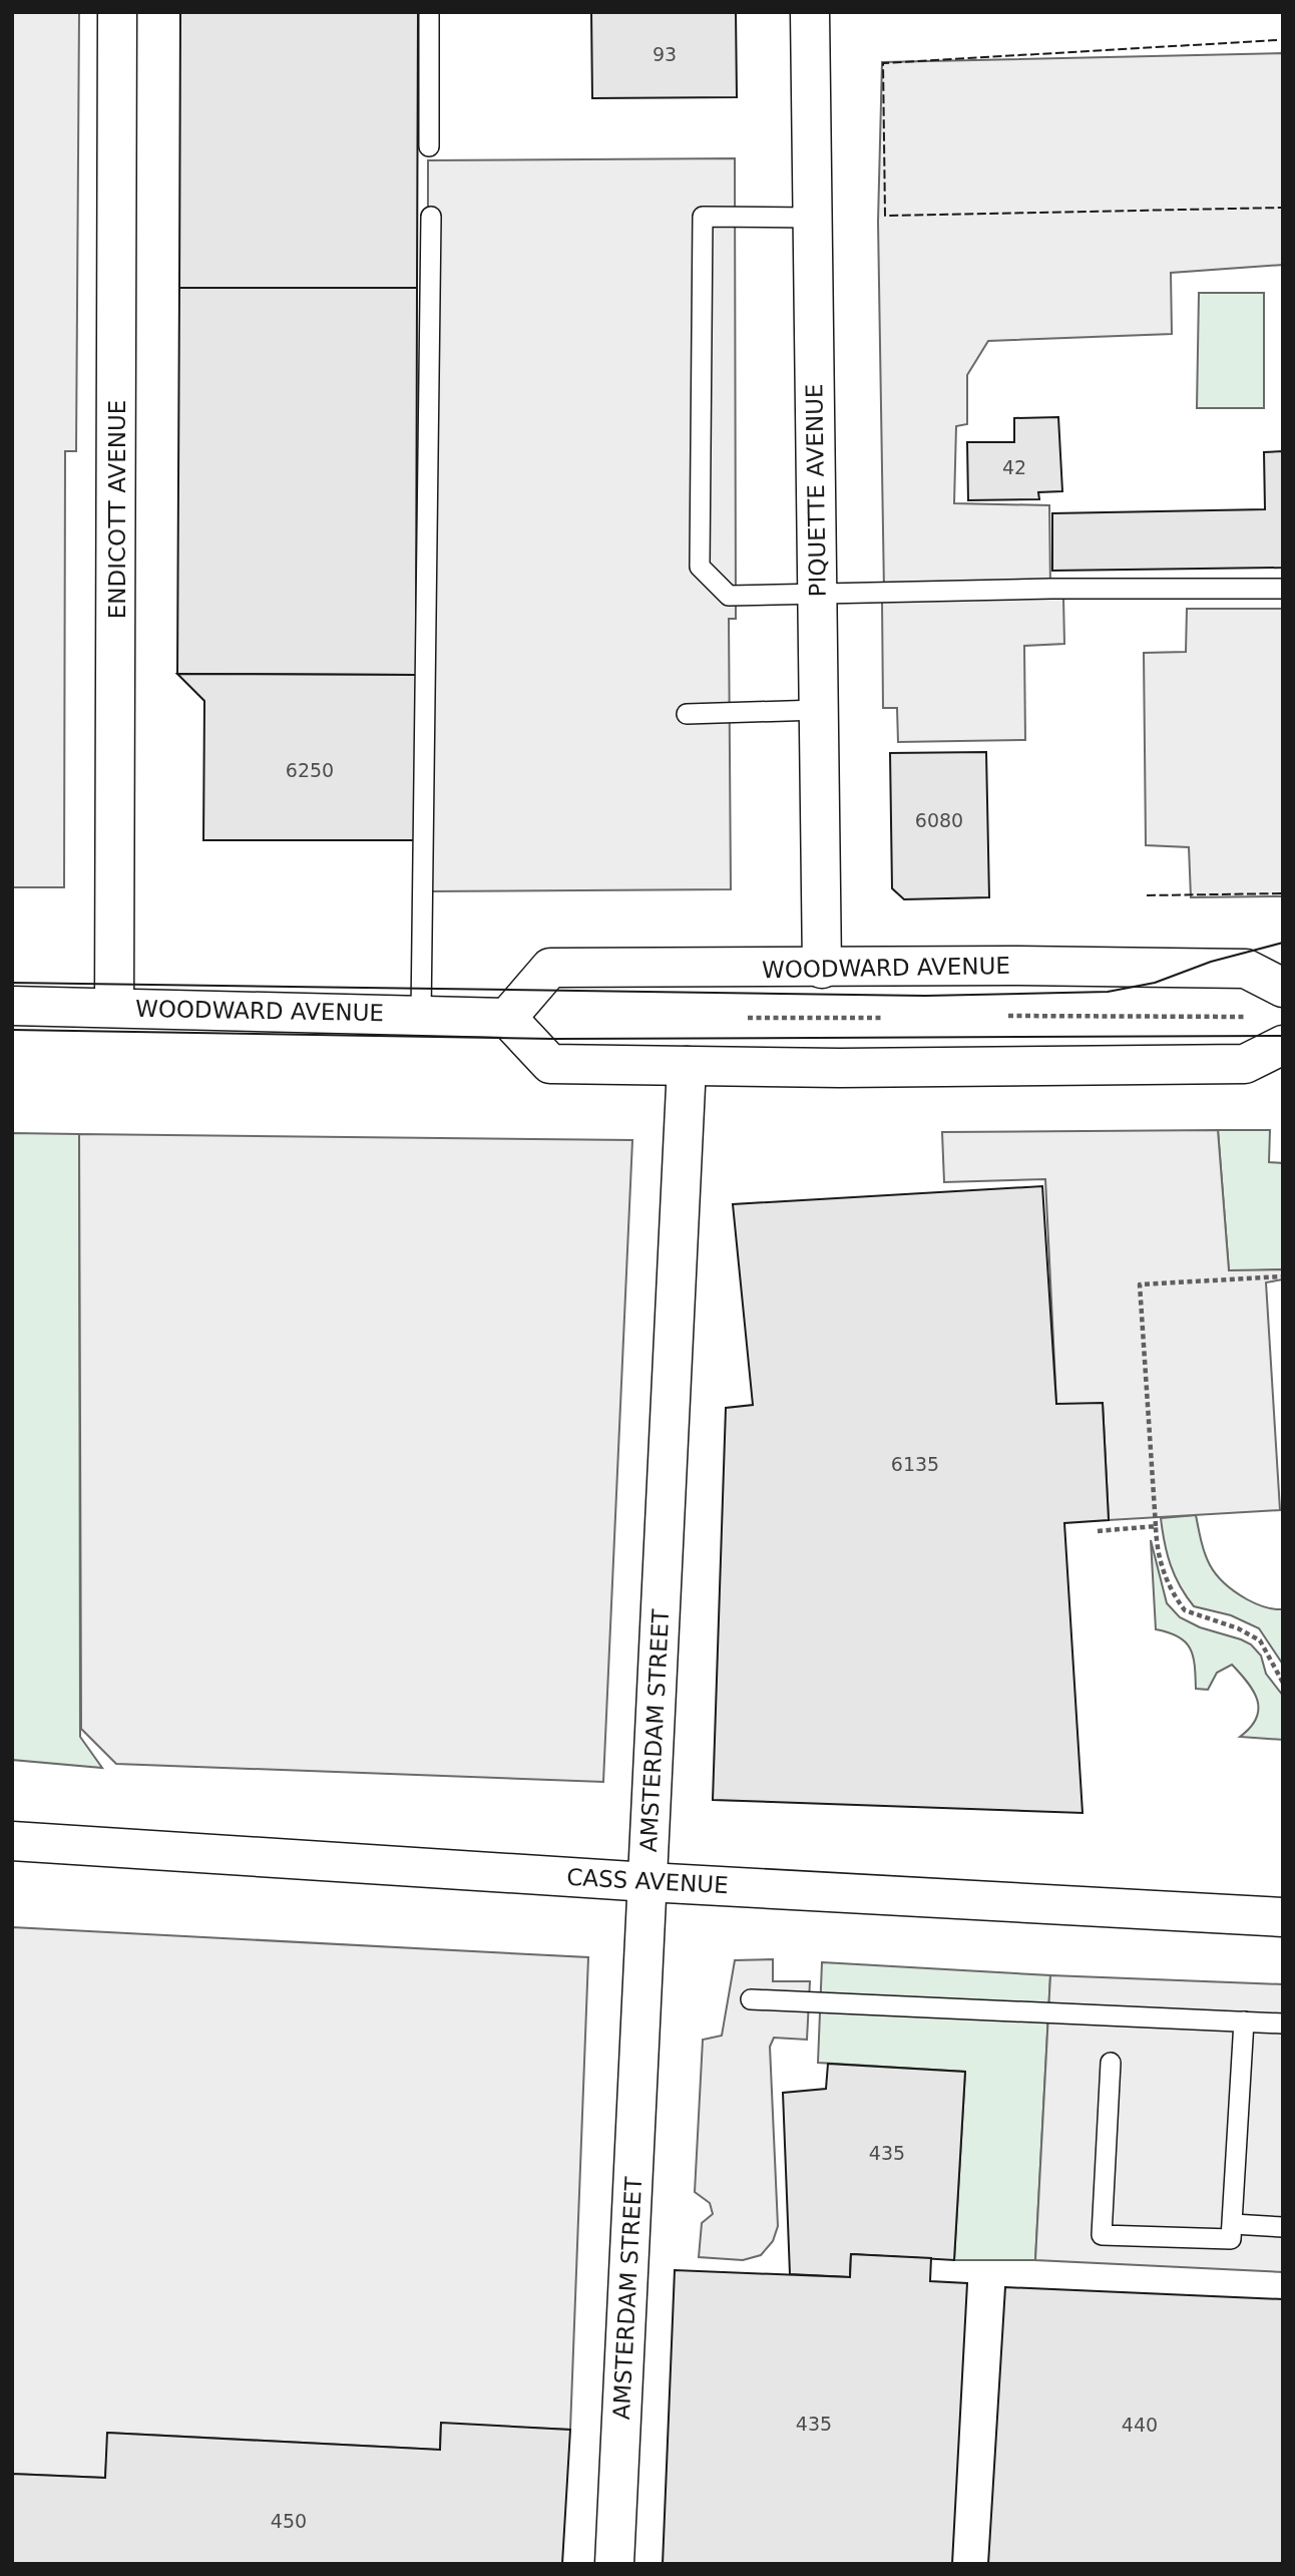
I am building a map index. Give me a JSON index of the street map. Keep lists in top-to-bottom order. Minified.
{"streets":{"street":["PIQUETTE AVENUE","ENDICOTT AVENUE","WOODWARD AVENUE","AMSTERDAM STREET","CASS AVENUE"]},"crossings":[["PIQUETTE AVENUE","WOODWARD AVENUE"],["ENDICOTT AVENUE","WOODWARD AVENUE"],["AMSTERDAM STREET","CASS AVENUE"]],"house_numbers":["93","42","6250","6080","6135","435","435","440","450"]}
